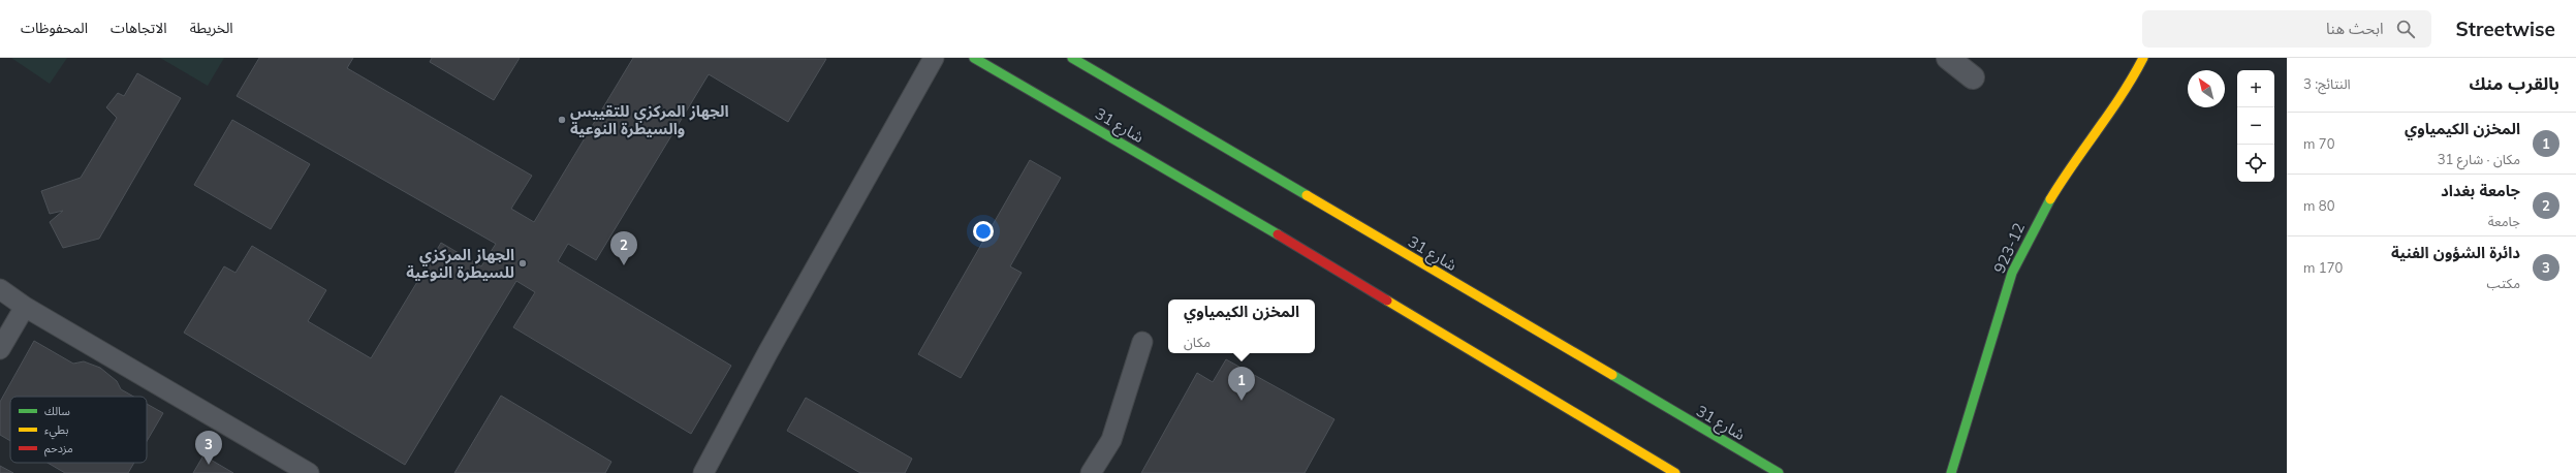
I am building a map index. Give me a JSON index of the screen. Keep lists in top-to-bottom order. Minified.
{"streets":{"street":["شارع 31","923-12"]},"places":["الجهاز المركزي للتقييس والسيطرة النوعية","الجهاز المركزي للسيطرة النوعية"],"legend":["سالك","بطيء","مزدحم"],"north":"top left","page":{"header":"Streetwise","search":"ابحث هنا","nav":["الخريطة","الاتجاهات","المحفوظات"],"heading":["بالقرب منك","النتائج: 3"],"map_buttons":["+","−"],"list":[{"mark":"1","name":"المخزن الكيمياوي","note":"مكان · شارع 31","value":"70 m"},{"mark":"2","name":"جامعة بغداد","note":"جامعة","value":"80 m"},{"mark":"3","name":"دائرة الشؤون الفنية","note":"مكتب","value":"170 m"}],"pins":["2","1","3"],"popup":["المخزن الكيمياوي","مكان"]}}
